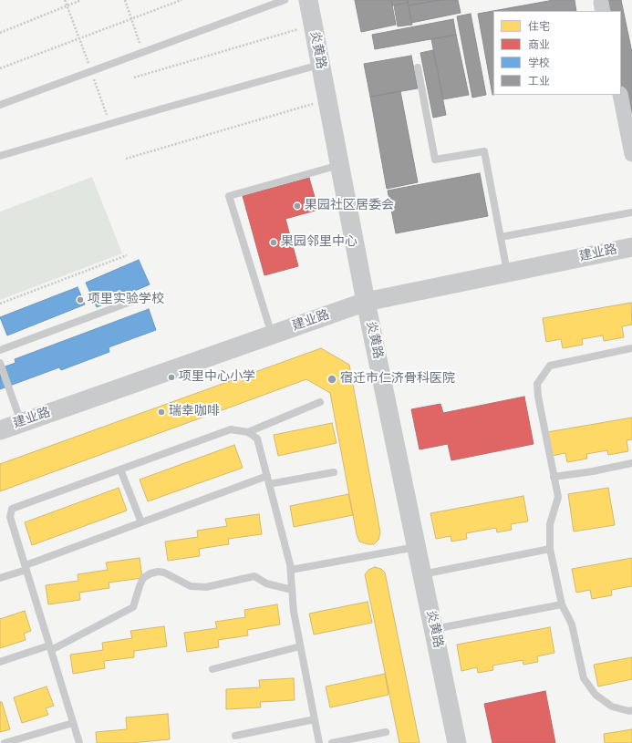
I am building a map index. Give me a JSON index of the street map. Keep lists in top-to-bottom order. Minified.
{"streets":{"street":["炎黄路","建业路"]},"crossings":[["炎黄路","建业路"]],"places":["果园社区居委会","果园邻里中心","项里实验学校","项里中心小学","宿迁市仁济骨科医院","瑞幸咖啡"],"legend":["住宅","商业","学校","工业"]}
